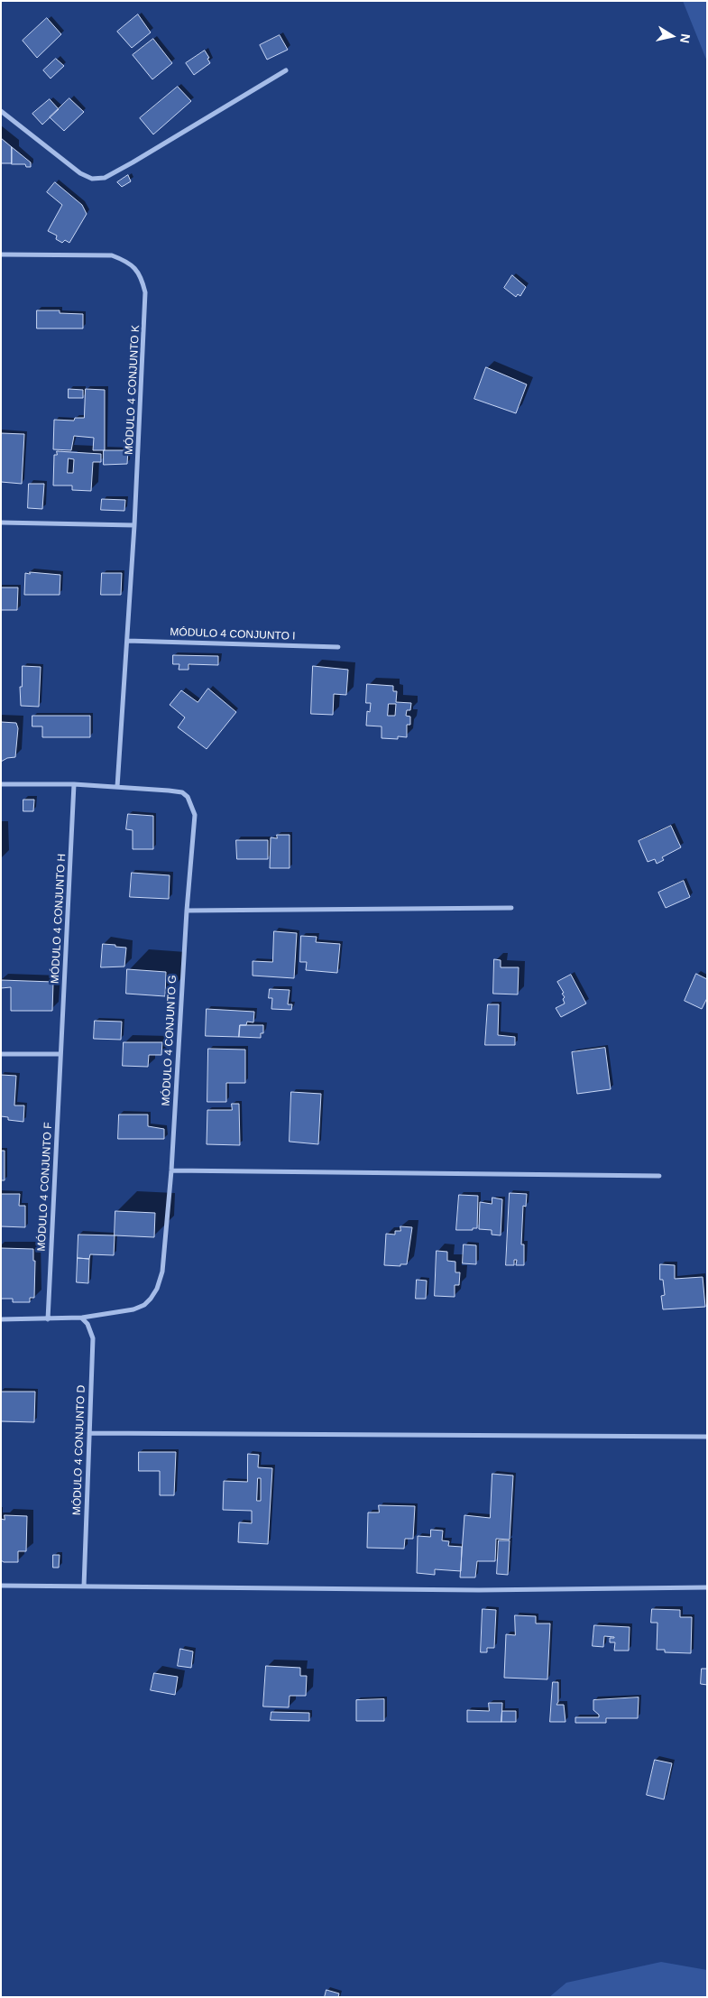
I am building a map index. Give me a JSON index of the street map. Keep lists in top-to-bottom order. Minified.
{"streets":{"street":["MÓDULO 4 CONJUNTO K","MÓDULO 4 CONJUNTO I","MÓDULO 4 CONJUNTO H","MÓDULO 4 CONJUNTO G","MÓDULO 4 CONJUNTO F","MÓDULO 4 CONJUNTO D"]},"crossings":[["MÓDULO 4 CONJUNTO K","MÓDULO 4 CONJUNTO I"],["MÓDULO 4 CONJUNTO H","MÓDULO 4 CONJUNTO F"],["MÓDULO 4 CONJUNTO G","MÓDULO 4 CONJUNTO F"],["MÓDULO 4 CONJUNTO G","MÓDULO 4 CONJUNTO D"]],"north":"right"}
